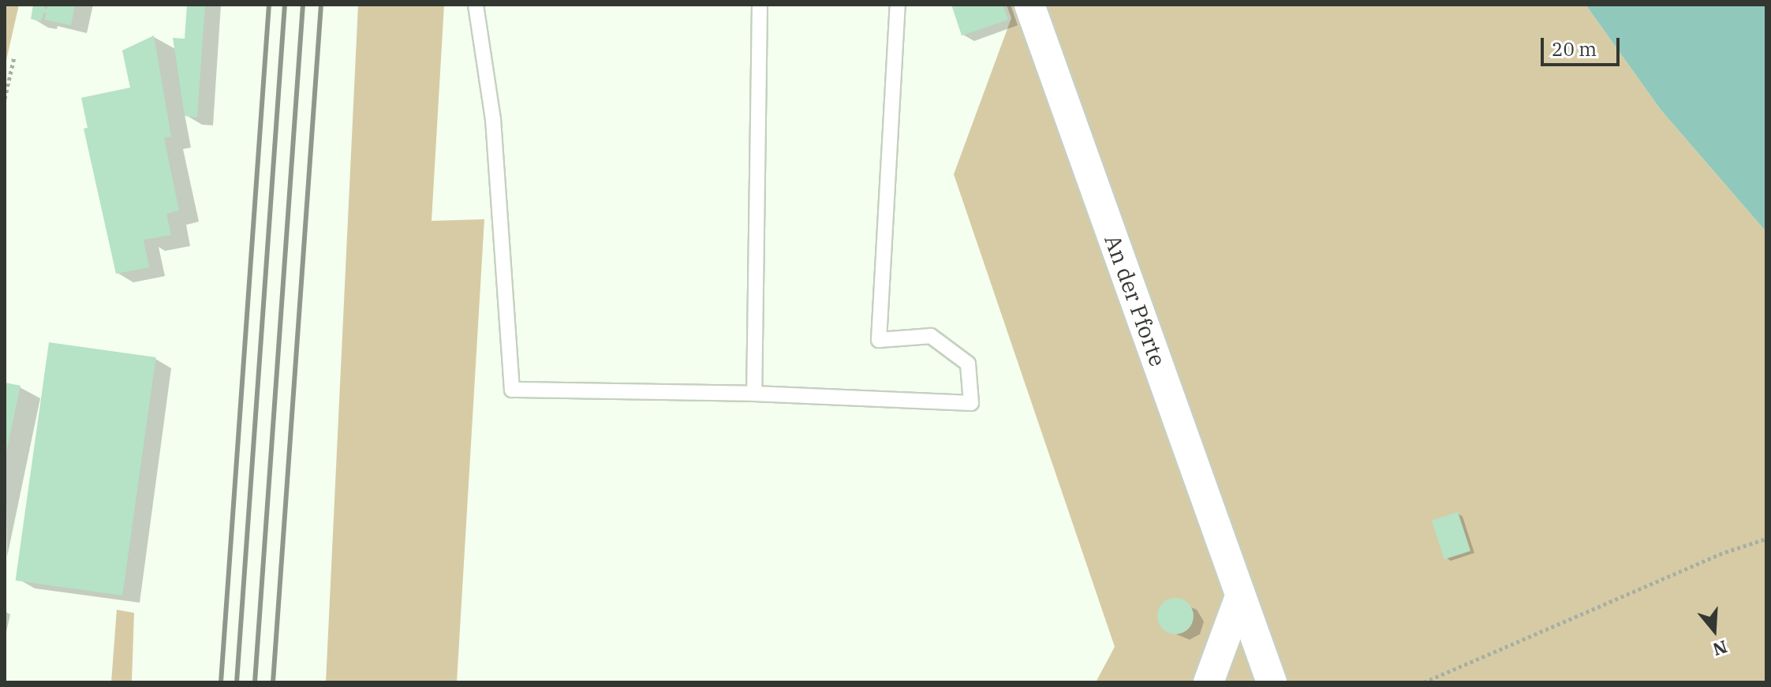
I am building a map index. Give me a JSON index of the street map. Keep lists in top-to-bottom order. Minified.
{"streets":{"street":["An der Pforte"]},"scale_bar":"20 m","north":"bottom"}
